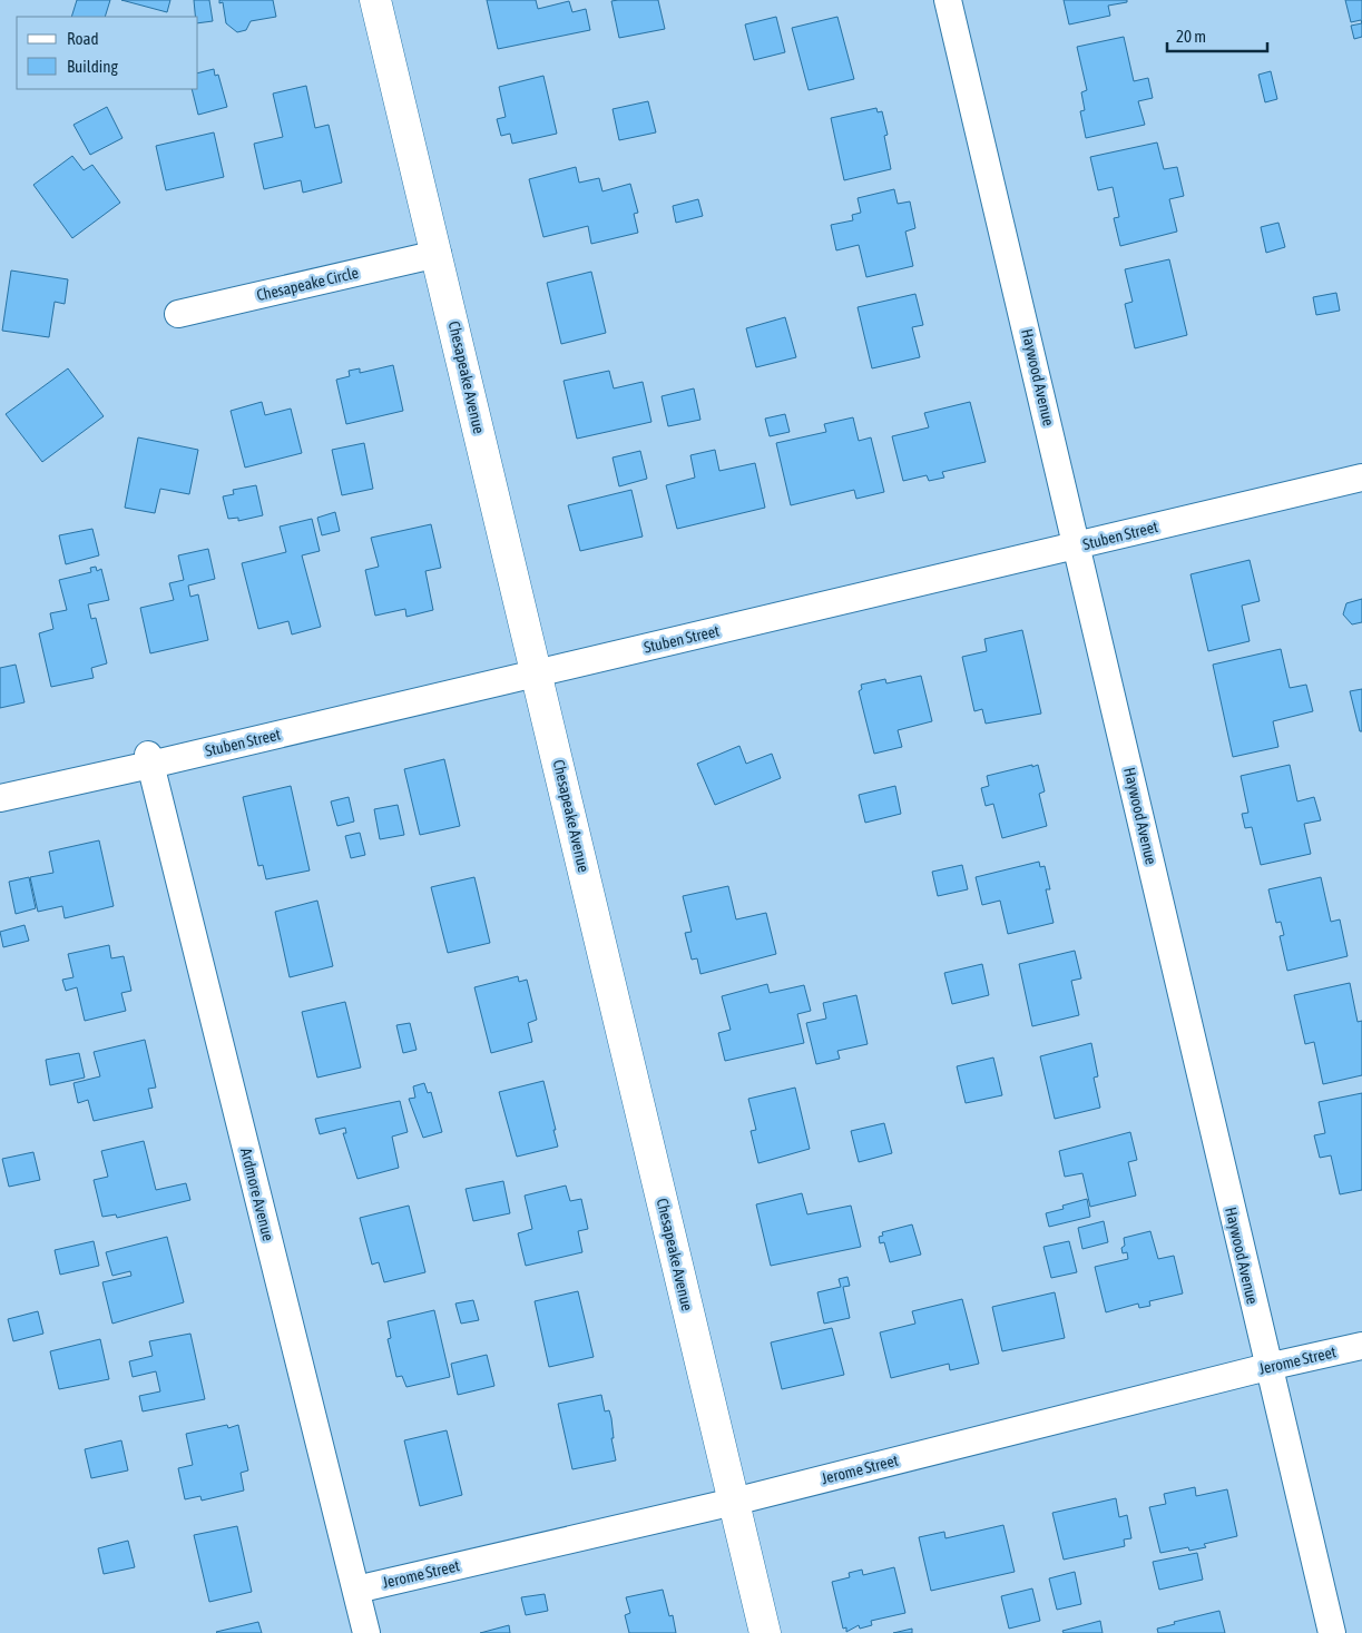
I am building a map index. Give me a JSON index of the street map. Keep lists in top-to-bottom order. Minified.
{"streets":{"street":["Chesapeake Circle","Chesapeake Avenue","Haywood Avenue","Stuben Street","Ardmore Avenue","Jerome Street"]},"crossings":[["Chesapeake Circle","Chesapeake Avenue"],["Chesapeake Avenue","Stuben Street"],["Chesapeake Avenue","Jerome Street"],["Haywood Avenue","Stuben Street"],["Haywood Avenue","Jerome Street"],["Stuben Street","Ardmore Avenue"],["Ardmore Avenue","Jerome Street"]],"legend":["Road","Building"],"scale_bar":"20 m"}
